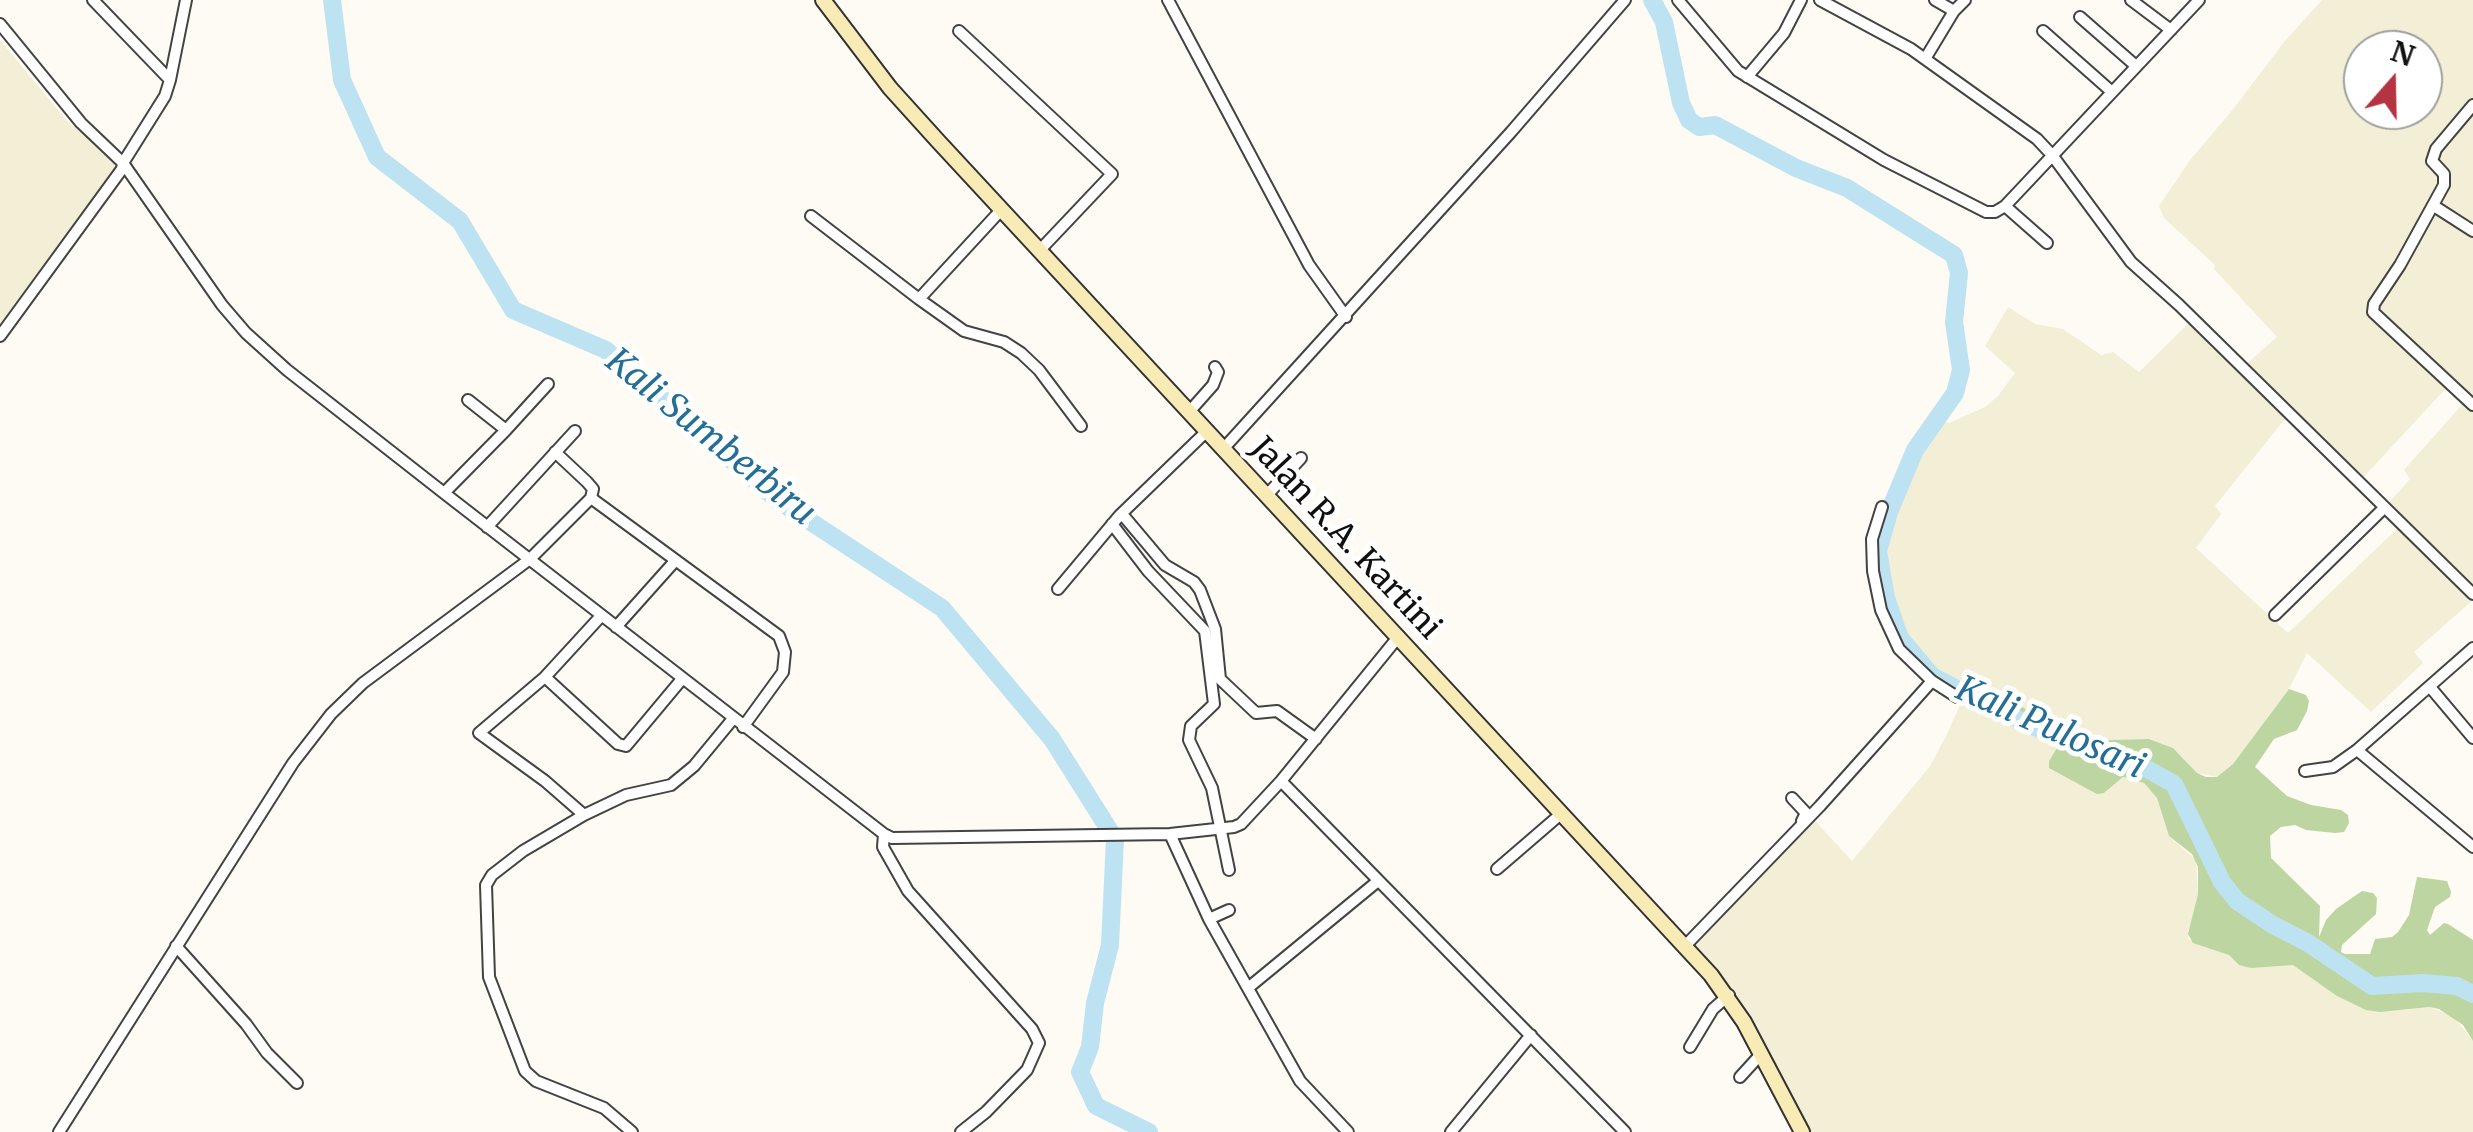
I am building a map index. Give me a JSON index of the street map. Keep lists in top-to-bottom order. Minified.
{"streets":{"main road":["Jalan R.A. Kartini"]},"water":["Kali Sumberbiru","Kali Pulosari"],"north":"top"}
